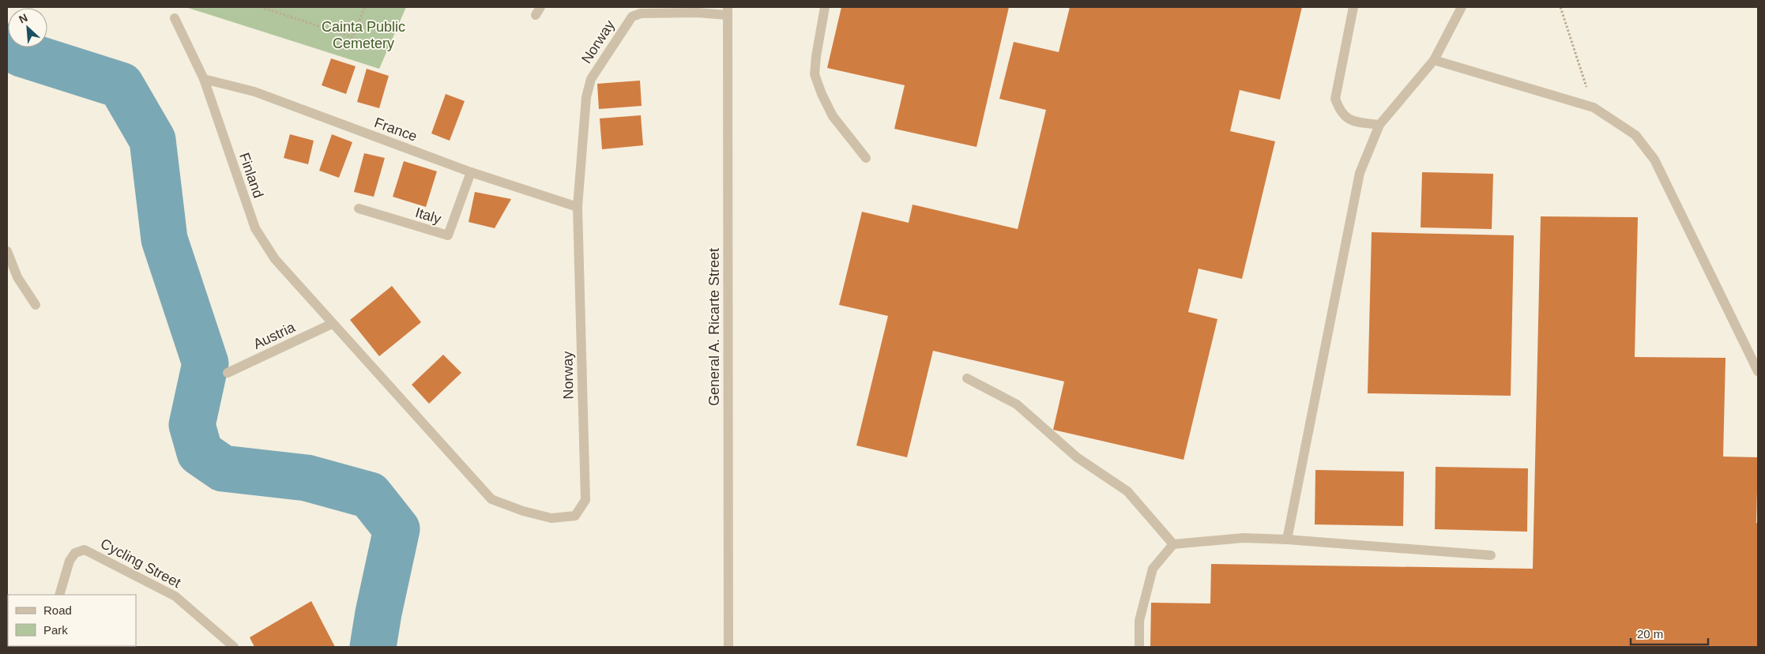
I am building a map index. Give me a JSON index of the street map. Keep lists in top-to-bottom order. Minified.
{"streets":{"street":["Norway","France","Finland","Italy","General A. Ricarte Street","Austria","Cycling Street"]},"crossings":[["Norway","France"],["Norway","Finland"],["Norway","General A. Ricarte Street"],["Norway","Austria"],["France","Finland"],["France","Italy"],["Finland","Austria"]],"parks":["Cainta Public Cemetery"],"legend":["Road","Park"],"scale_bar":"20 m","north":"top left"}
